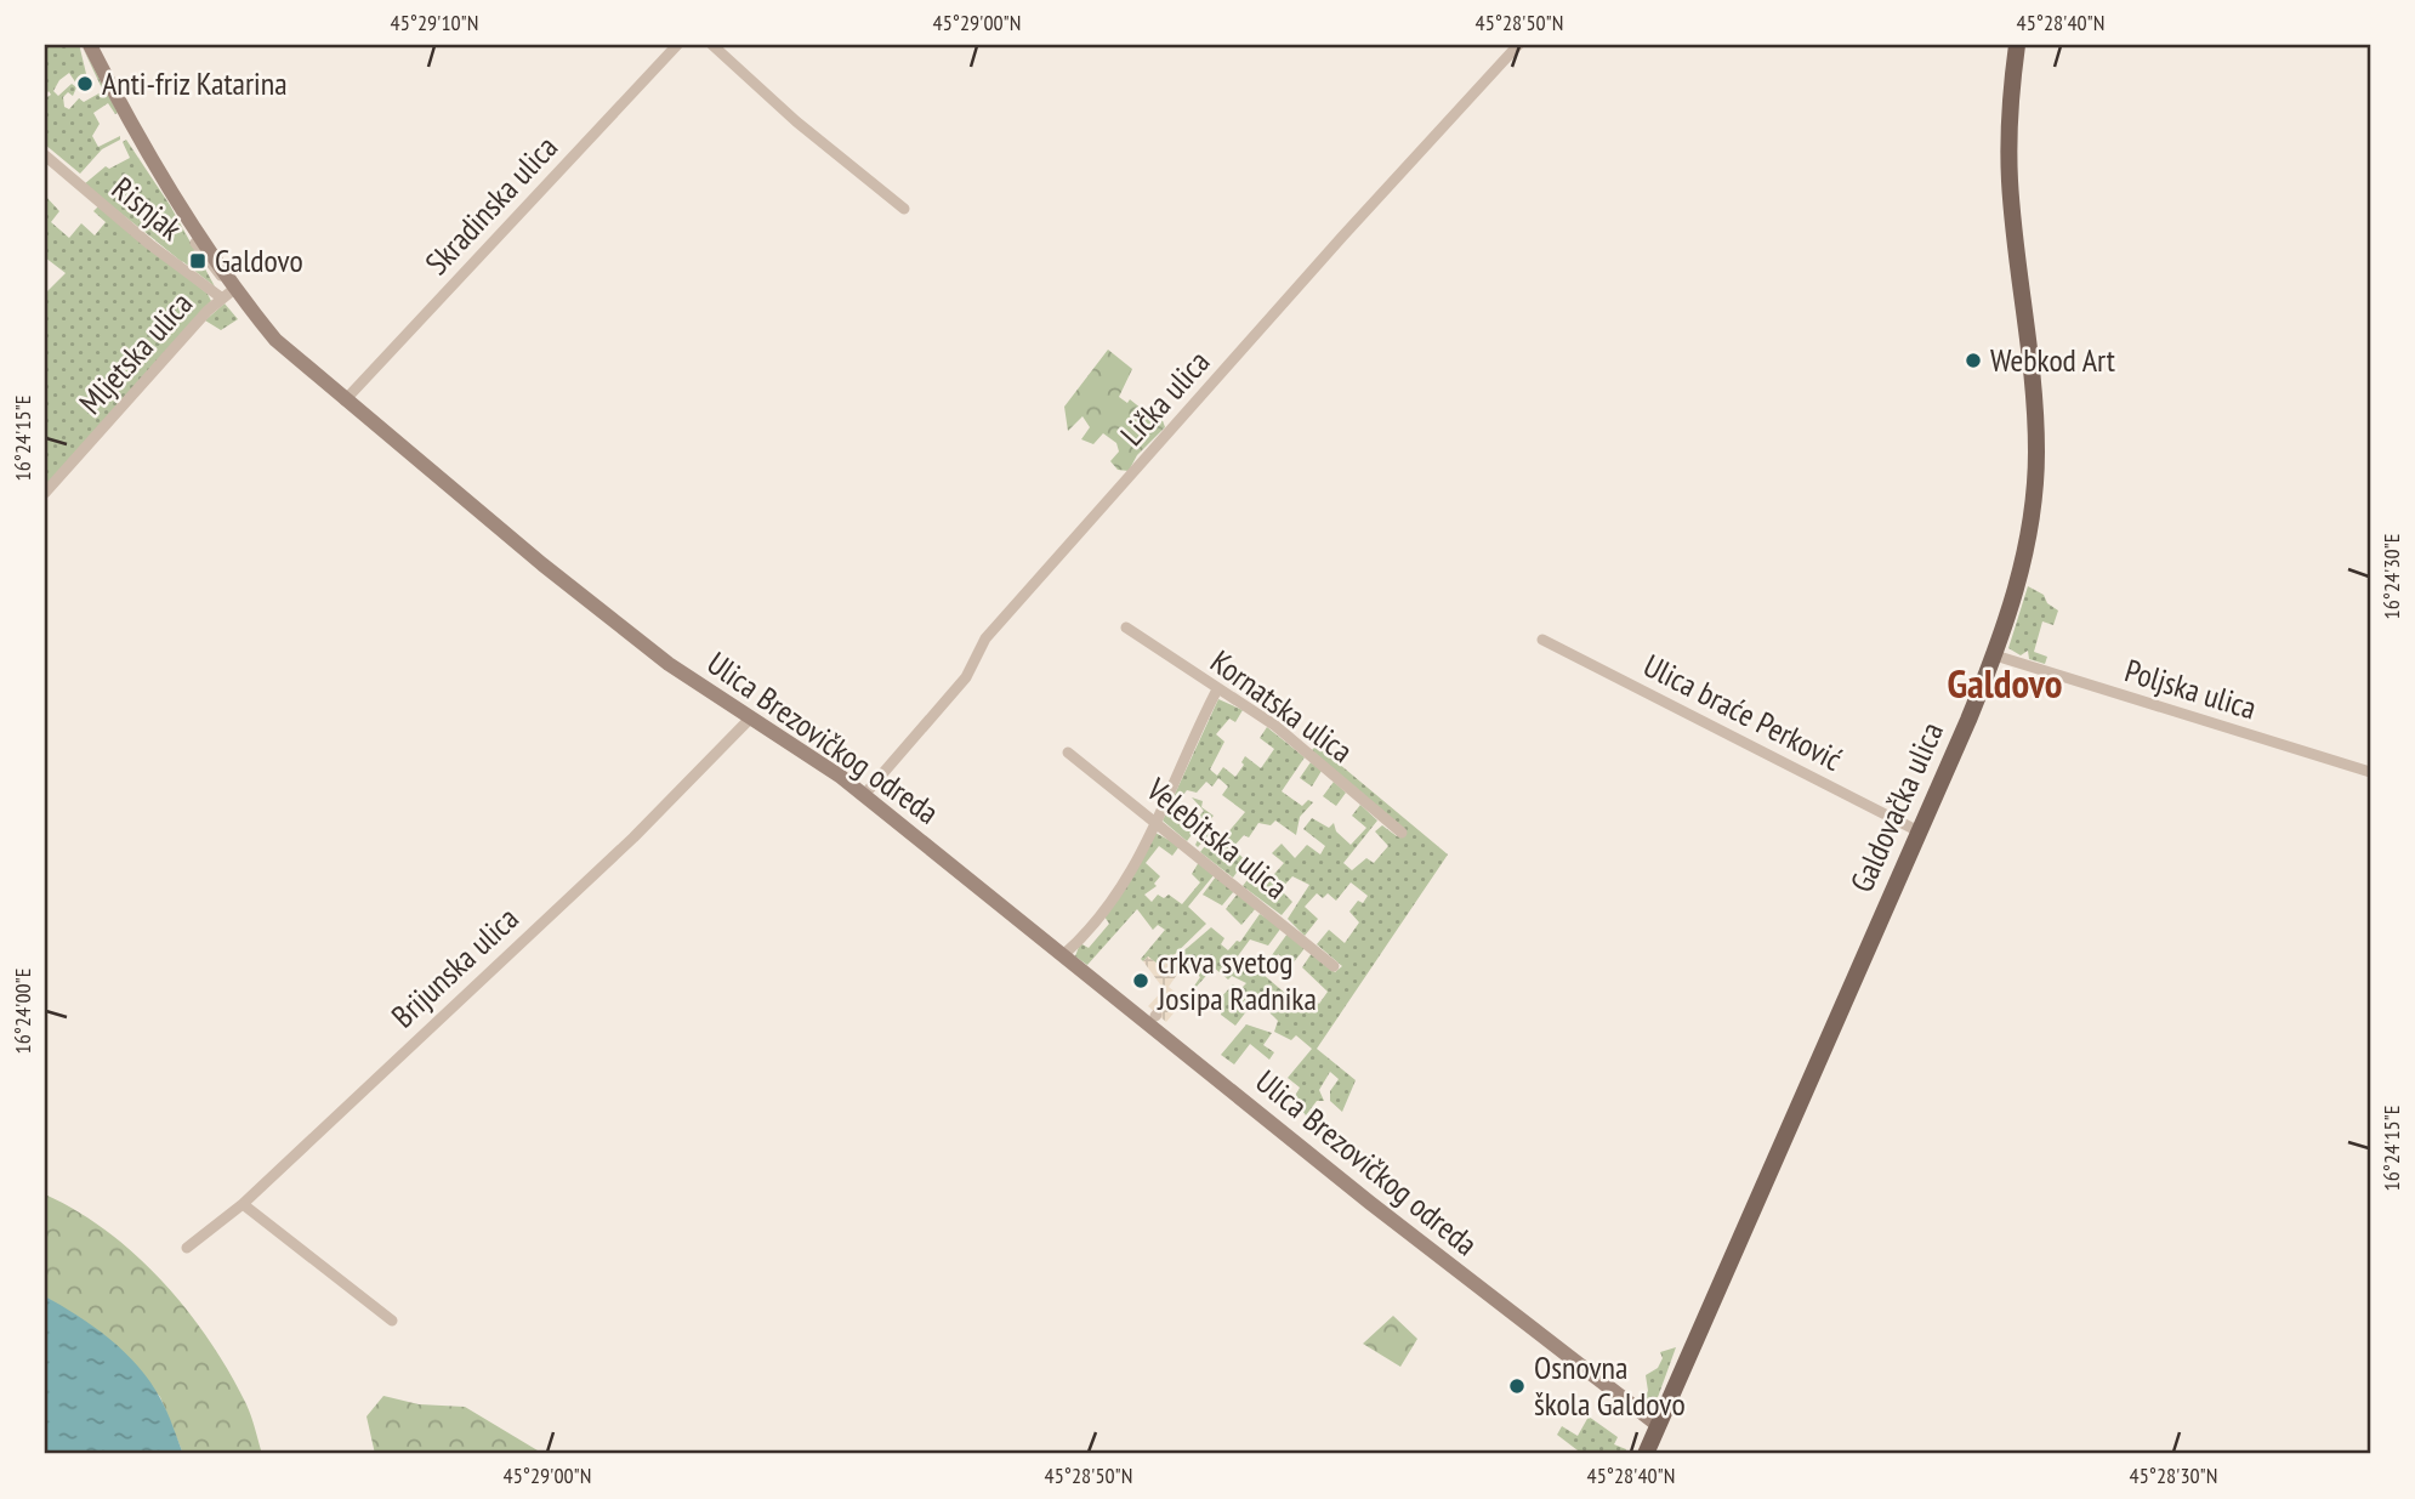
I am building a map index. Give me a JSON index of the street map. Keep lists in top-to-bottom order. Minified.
{"streets":{"main road":["Ulica Brezovičkog odreda","Galdovačka ulica"],"street":["Skradinska ulica","Risnjak","Mljetska ulica","Lička ulica","Poljska ulica","Kornatska ulica","Ulica braće Perković","Velebitska ulica","Brijunska ulica"]},"crossings":[["Skradinska ulica","Ulica Brezovičkog odreda"],["Risnjak","Mljetska ulica"],["Mljetska ulica","Ulica Brezovičkog odreda"],["Lička ulica","Ulica Brezovičkog odreda"],["Poljska ulica","Galdovačka ulica"],["Ulica braće Perković","Galdovačka ulica"],["Ulica Brezovičkog odreda","Galdovačka ulica"],["Ulica Brezovičkog odreda","Brijunska ulica"]],"districts":["Galdovo"],"places":{"other":["Anti-friz Katarina","Webkod Art","crkva svetog Josipa Radnika","Osnovna škola Galdovo"],"transit":["Galdovo"]},"coordinates":["45°29'10\"N","45°29'00\"N","45°28'50\"N","45°28'40\"N","16°24'15\"E","16°24'30\"E","16°24'00\"E","45°28'30\"N"]}
